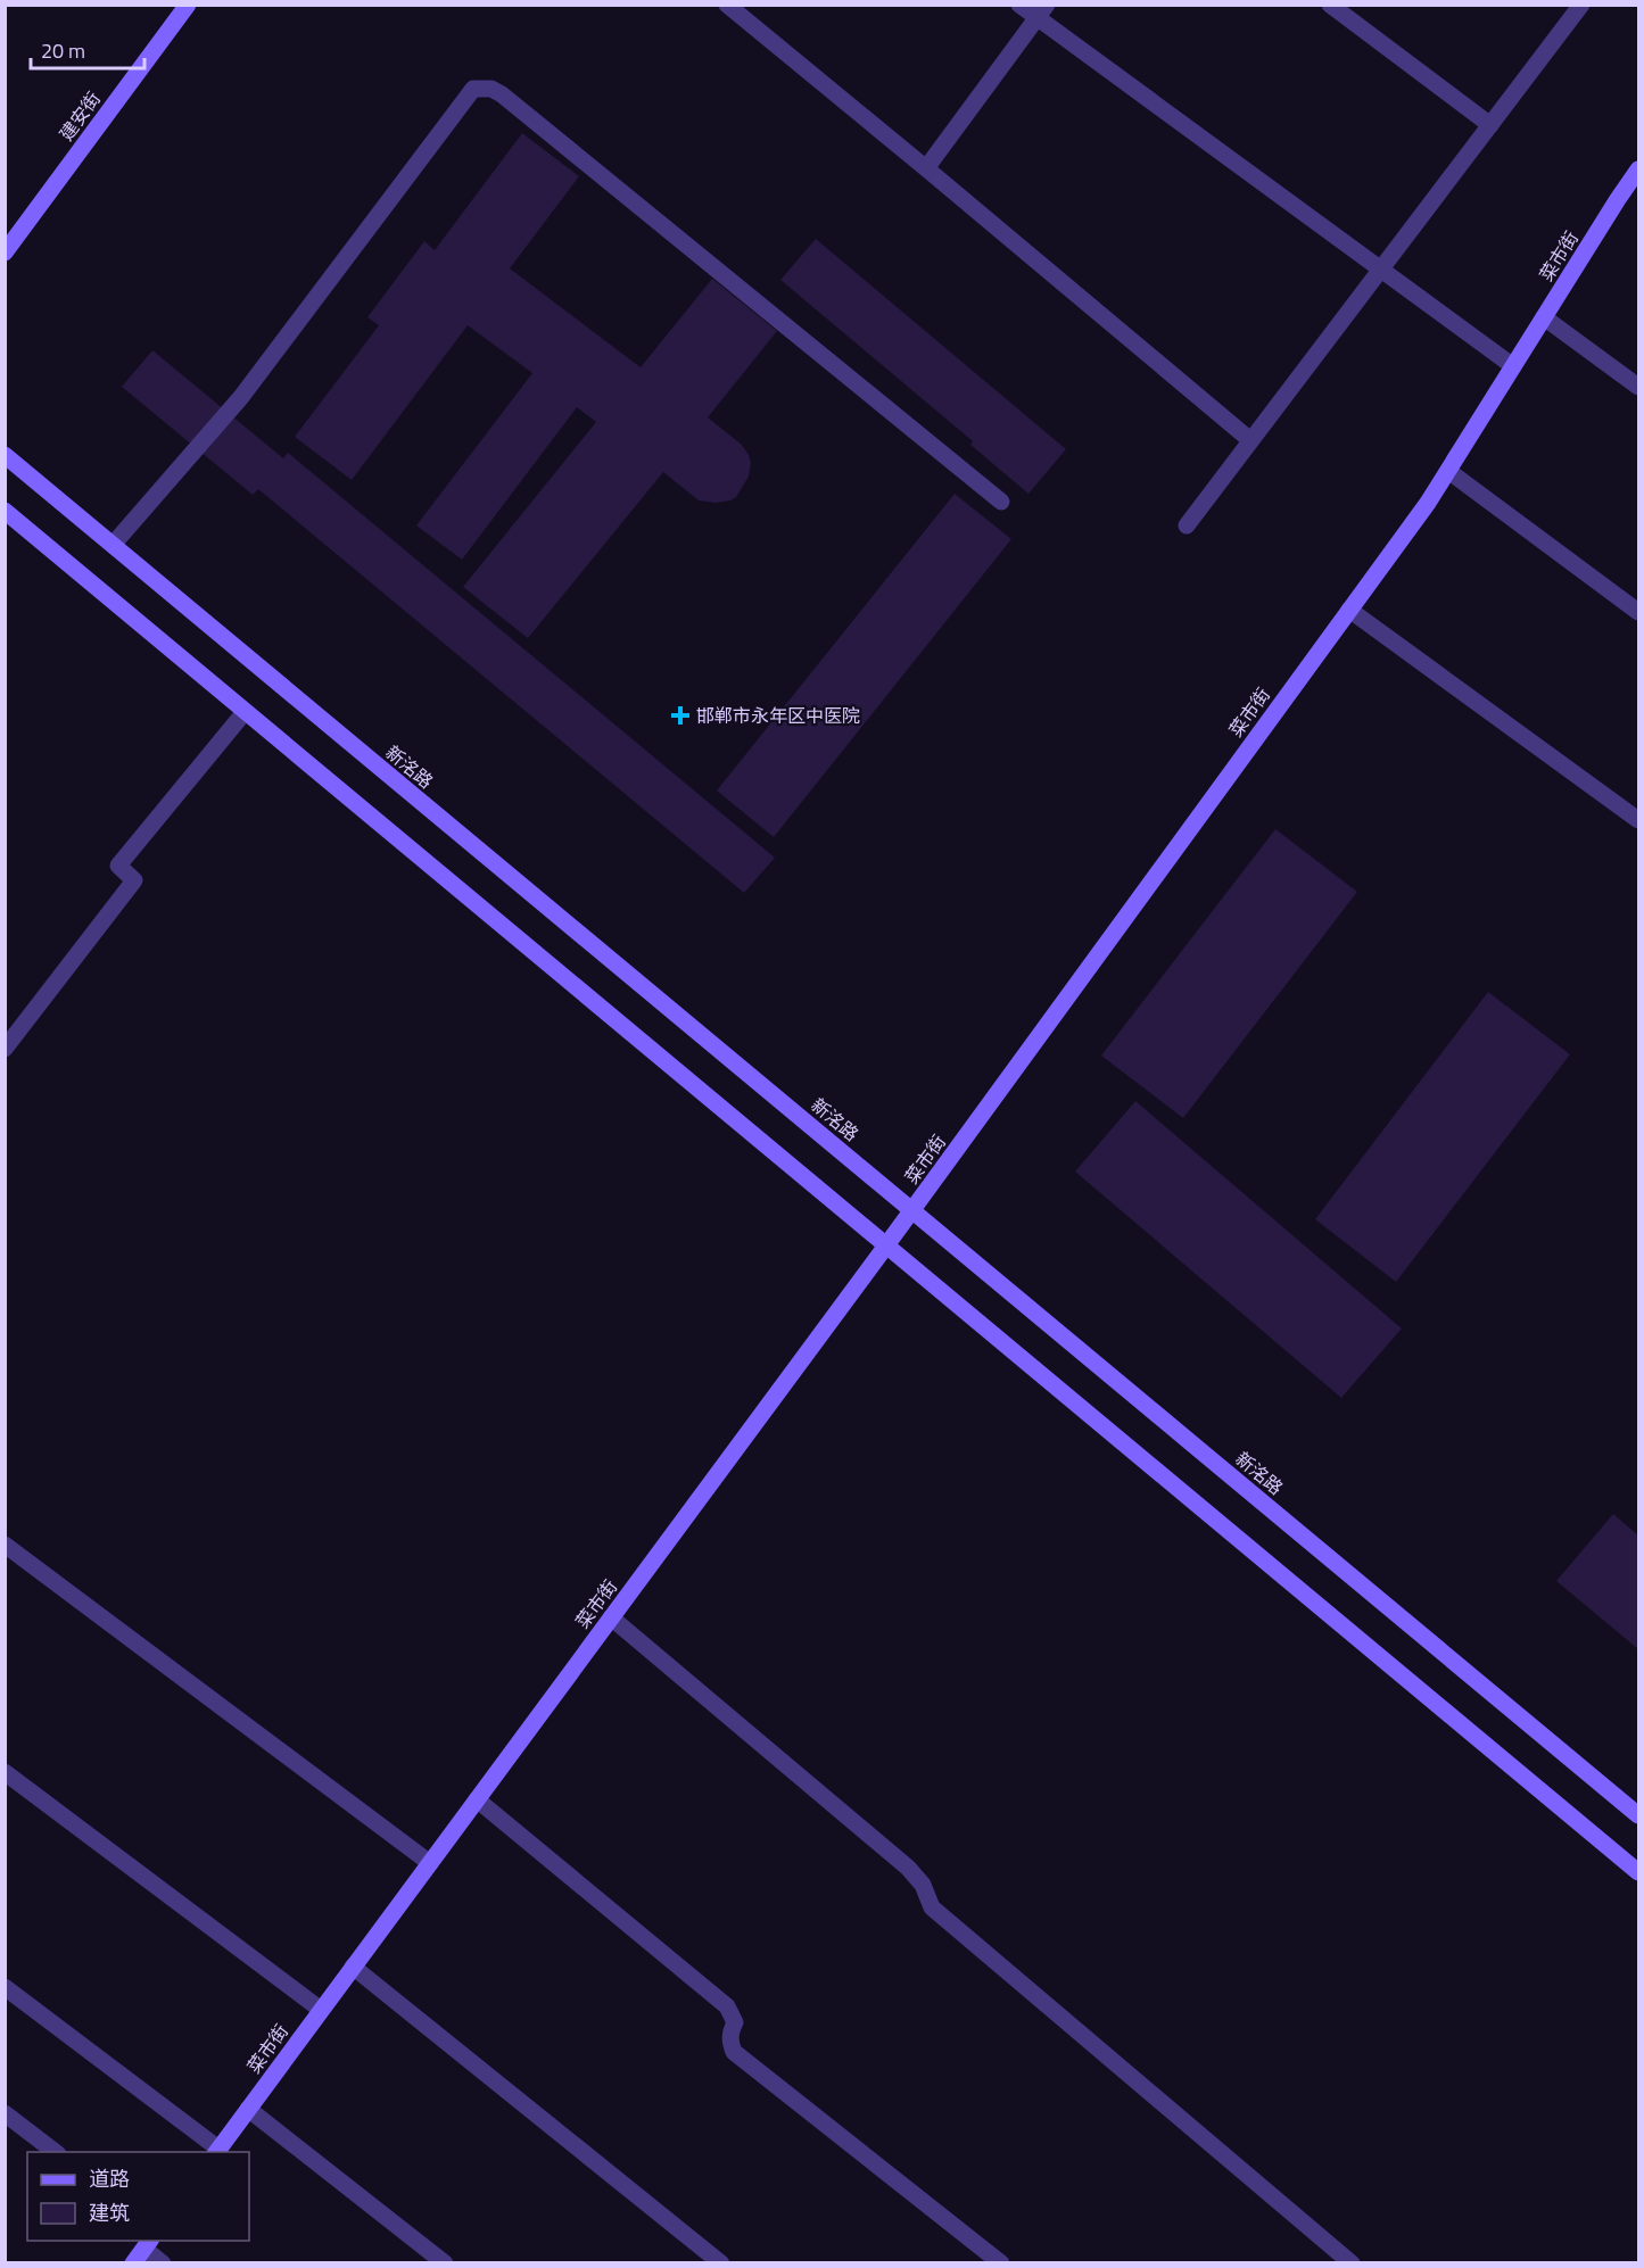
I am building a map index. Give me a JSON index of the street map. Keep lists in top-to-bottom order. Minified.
{"streets":{"main road":["建安街","菜市街","新洺路"]},"crossings":[["菜市街","新洺路"]],"places":{"health":["邯郸市永年区中医院"]},"legend":["道路","建筑"],"scale_bar":"20 m"}
